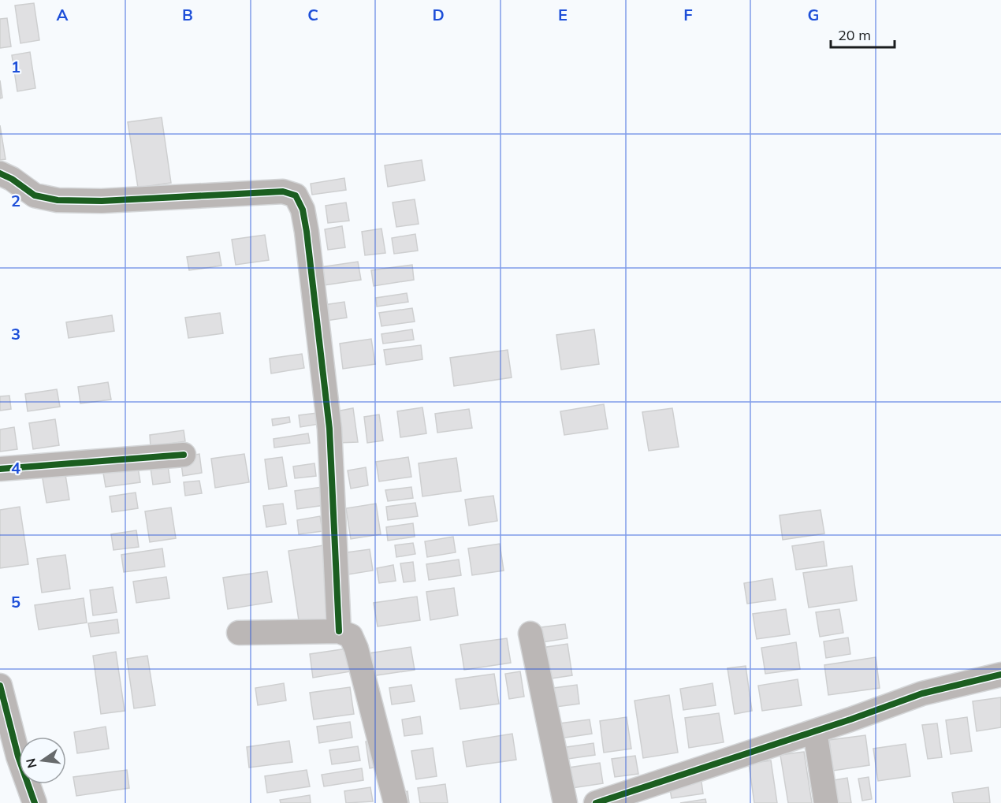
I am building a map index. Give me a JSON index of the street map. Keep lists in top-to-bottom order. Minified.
{"scale_bar":"20 m","north":"left","grid":{"columns":["A","B","C","D","E","F","G"],"rows":["1","2","3","4","5"]}}
